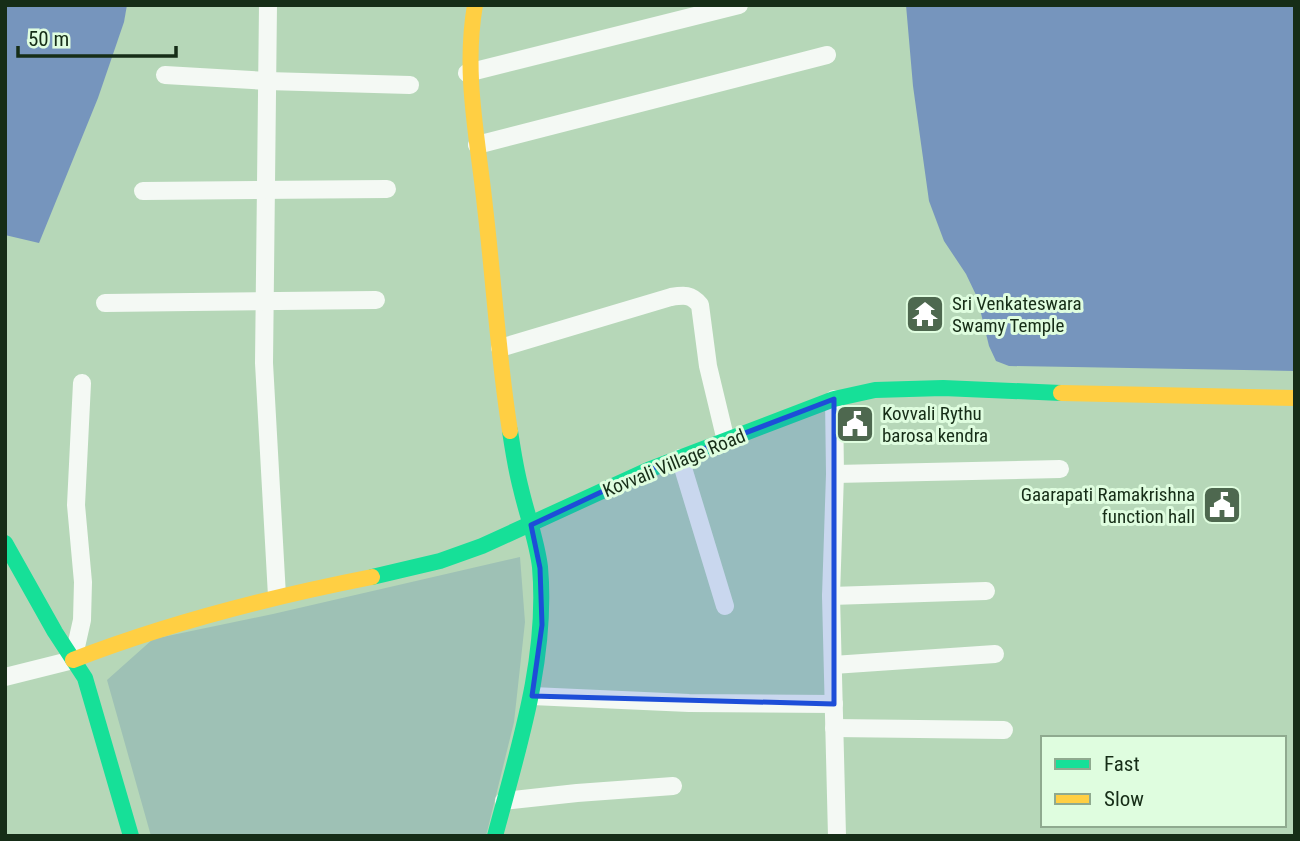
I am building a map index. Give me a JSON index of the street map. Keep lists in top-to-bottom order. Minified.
{"streets":{"street":["Kovvali Village Road"]},"places":{"temple":["Sri Venkateswara Swamy Temple"],"public building":["Kovvali Rythu barosa kendra","Gaarapati Ramakrishna function hall"]},"legend":["Fast","Slow"],"scale_bar":"50 m"}
